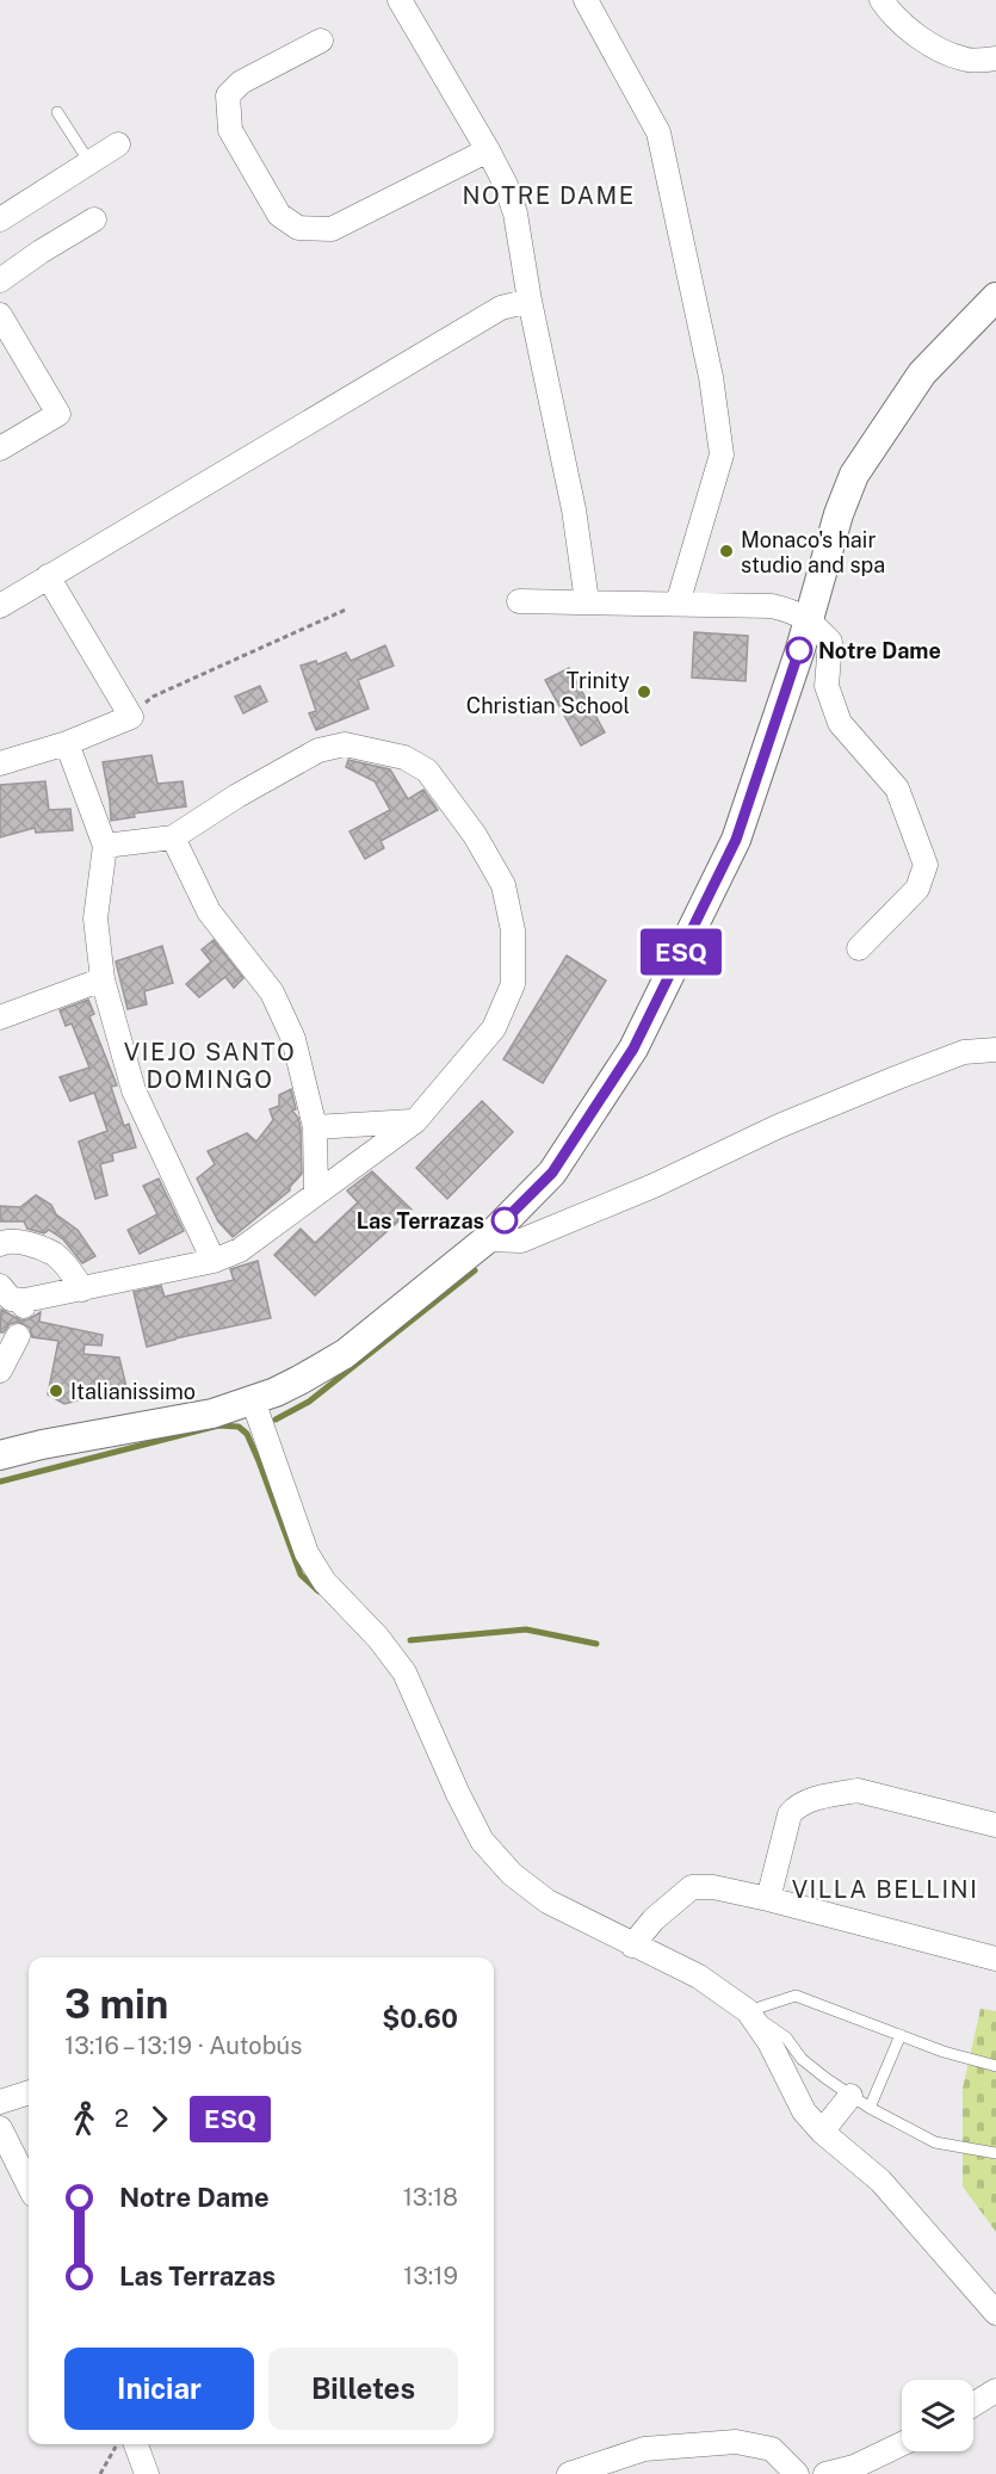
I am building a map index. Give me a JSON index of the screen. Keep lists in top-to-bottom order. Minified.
{"districts":["NOTRE DAME","VIEJO SANTO DOMINGO","VILLA BELLINI"],"places":["Monaco's hair studio and spa","Notre Dame","Trinity Christian School","Las Terrazas","Italianissimo"],"lines":["bus line ESQ"],"page":{"on_map":"ESQ","heading":["3 min","13:16 – 13:19 · Autobús","$0.60"],"legs":["2","ESQ"],"list":[{"name":"Notre Dame","value":"13:18"},{"name":"Las Terrazas","value":"13:19"}],"buttons":["Iniciar","Billetes"]}}
